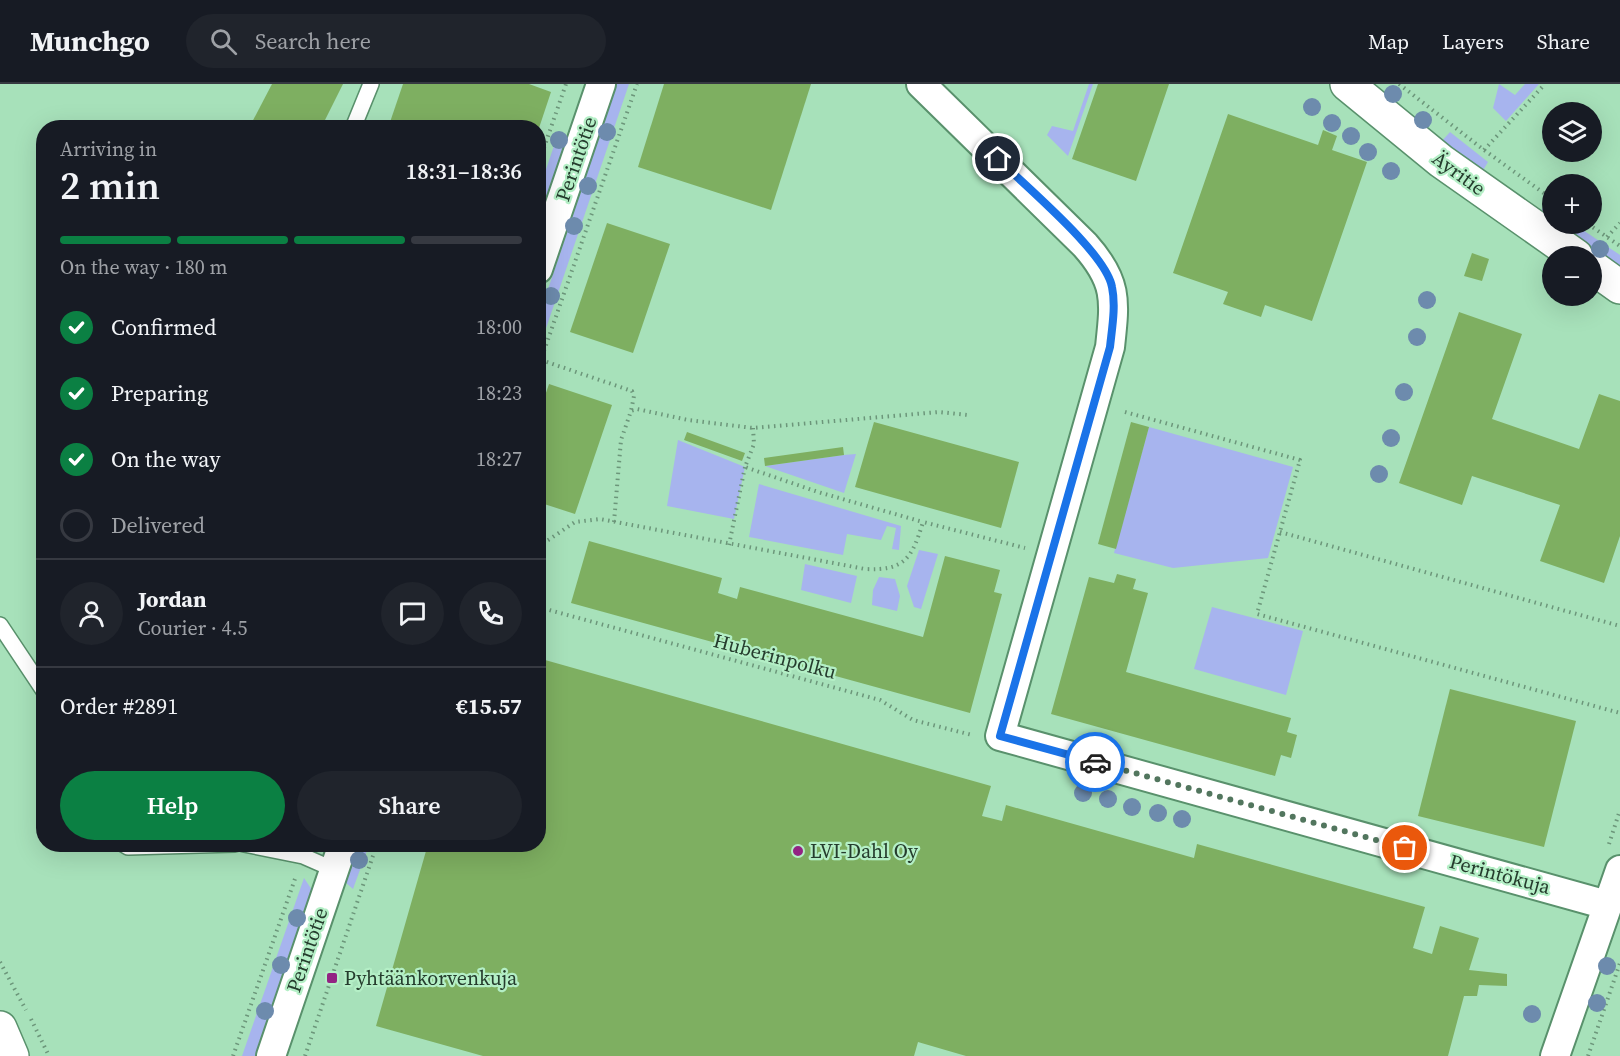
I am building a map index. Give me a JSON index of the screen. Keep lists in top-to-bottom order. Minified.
{"streets":{"street":["Perintötie","Äyritie","Perintökuja"],"path":["Huberinpolku"]},"crossings":[["Huberinpolku","Perintökuja"]],"places":{"other":["LVI-Dahl Oy"],"transit":["Pyhtäänkorvenkuja"]},"page":{"header":"Munchgo","search":"Search here","nav":["Map","Layers","Share"],"map_buttons":["+","−"],"heading":["2 min","Arriving in","18:31–18:36"],"panel":["Jordan","Courier · 4.5","Order #2891","€15.57"],"bar":"On the way · 180 m","list":[["Confirmed","18:00"],["Preparing","18:23"],["On the way","18:27"],"Delivered"],"buttons":["Help","Share"]}}
